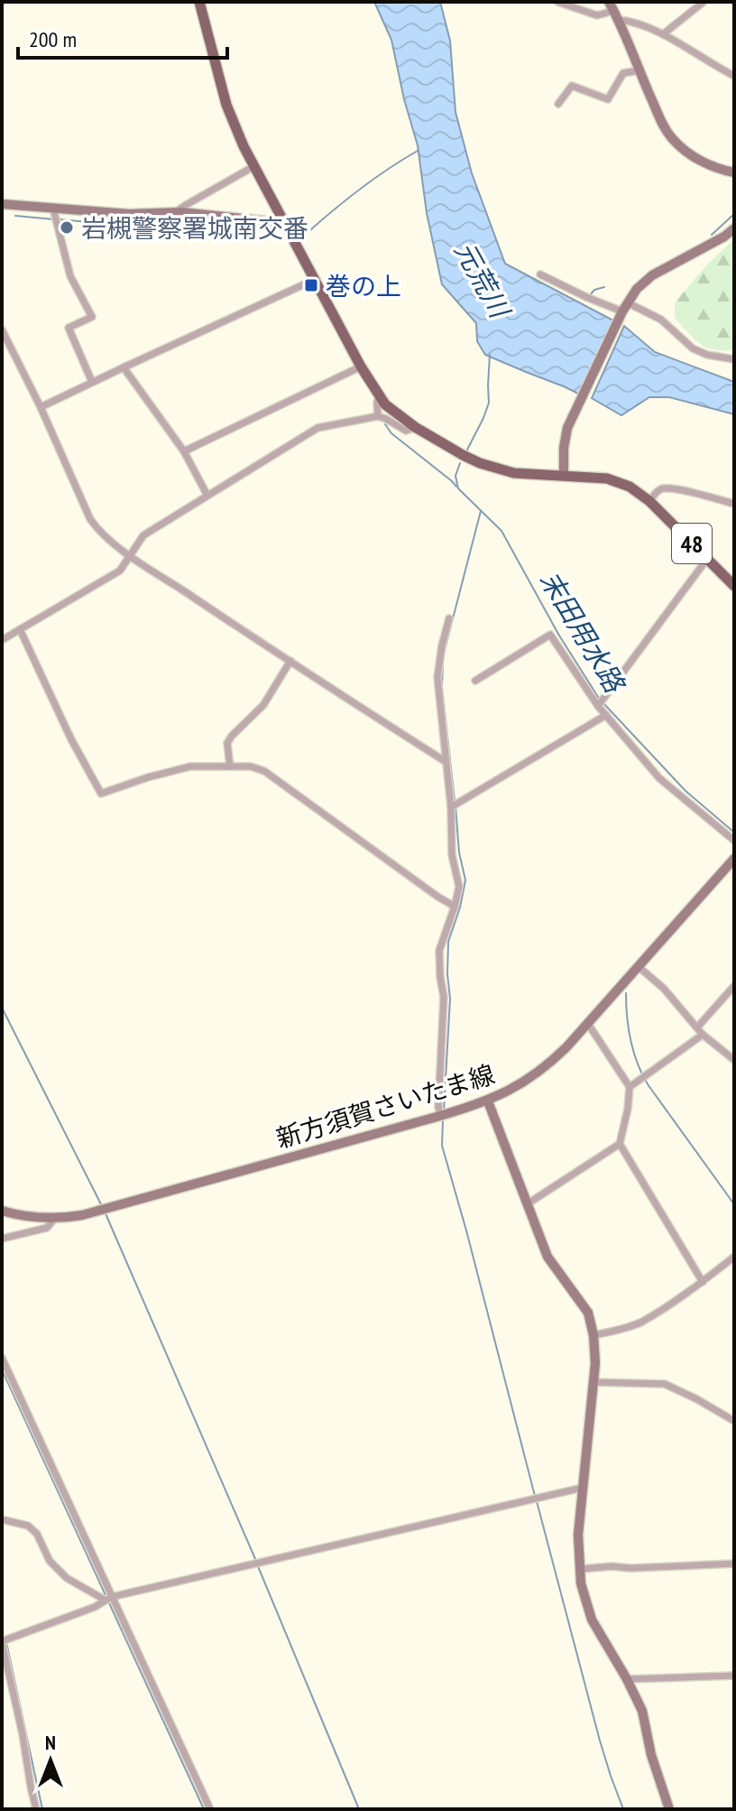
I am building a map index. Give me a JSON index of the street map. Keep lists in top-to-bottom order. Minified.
{"streets":{"main road":["48","新方須賀さいたま線"]},"water":["元荒川","末田用水路"],"places":{"other":["岩槻警察署城南交番"],"transit":["巻の上"]},"scale_bar":"200 m","north":"top"}
